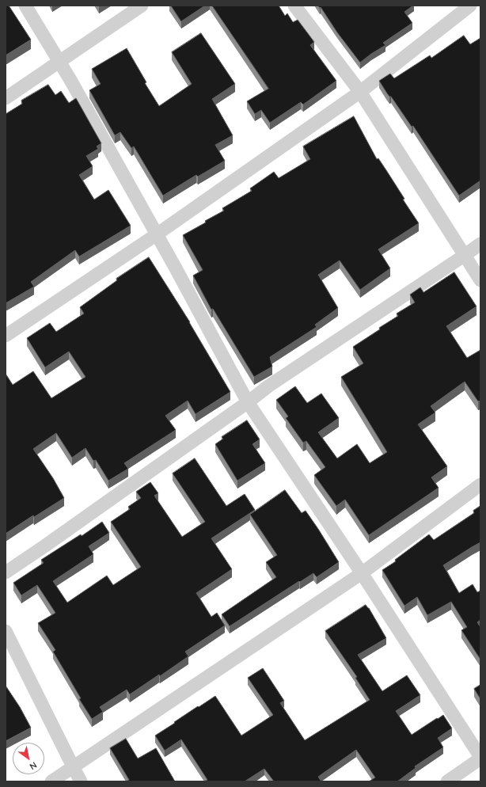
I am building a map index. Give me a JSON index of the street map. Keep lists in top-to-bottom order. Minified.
{"north":"bottom right"}
